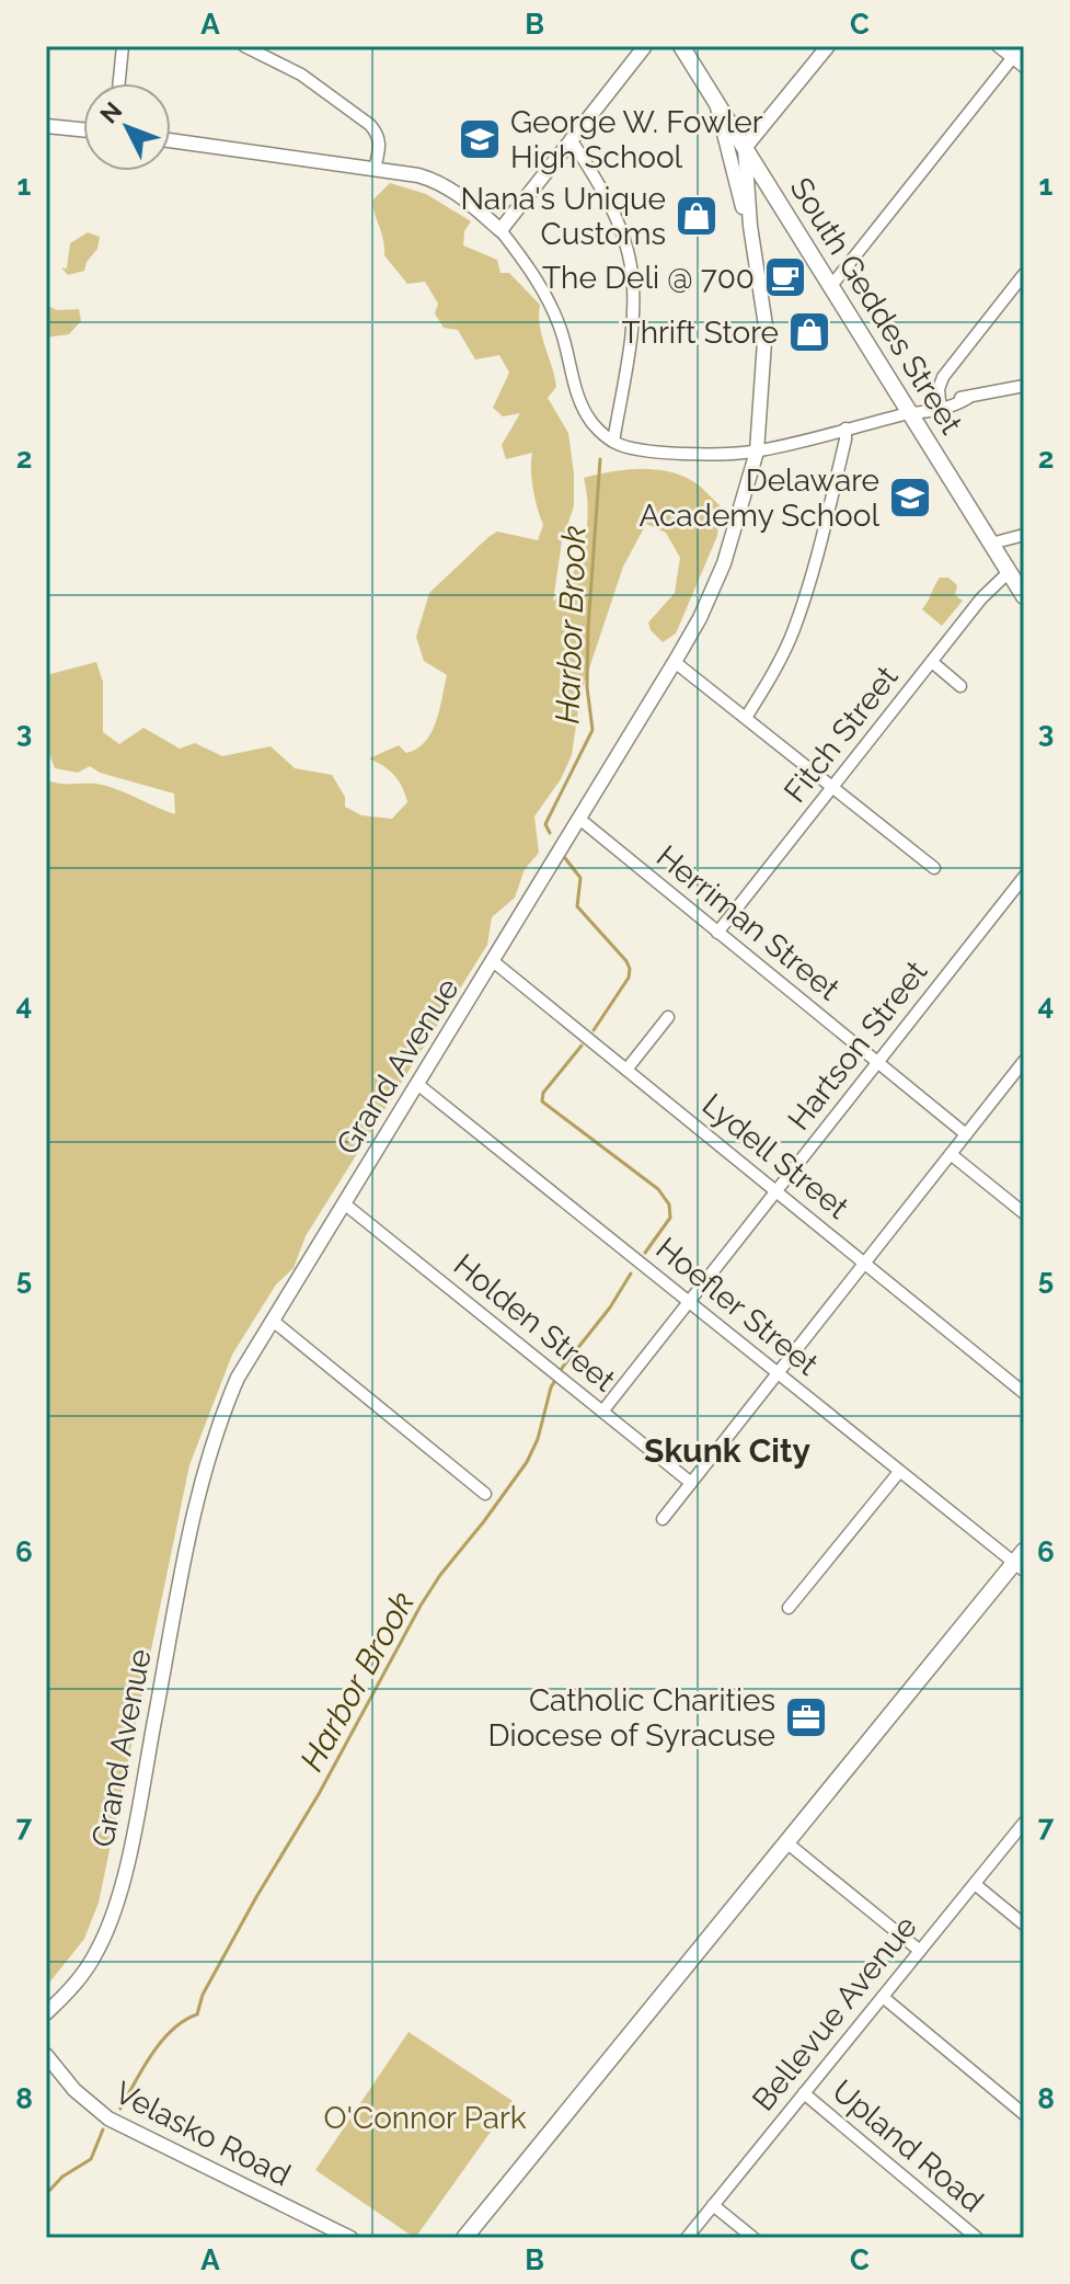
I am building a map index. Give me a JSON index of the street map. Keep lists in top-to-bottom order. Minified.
{"streets":{"main road":["South Geddes Street"],"street":["Fitch Street","Herriman Street","Hartson Street","Grand Avenue","Lydell Street","Hoefler Street","Holden Street","Bellevue Avenue","Velasko Road","Upland Road"]},"crossings":[["South Geddes Street","Fitch Street"],["South Geddes Street","Grand Avenue"],["Fitch Street","Herriman Street"],["Herriman Street","Hartson Street"],["Herriman Street","Grand Avenue"],["Hartson Street","Lydell Street"],["Hartson Street","Hoefler Street"],["Hartson Street","Holden Street"],["Grand Avenue","Lydell Street"],["Grand Avenue","Hoefler Street"],["Grand Avenue","Holden Street"],["Bellevue Avenue","Upland Road"]],"districts":["Skunk City"],"water":["Harbor Brook"],"parks":["O'Connor Park"],"places":{"school or university":["George W. Fowler High School","Delaware Academy School"],"shop":["Nana's Unique Customs","Thrift Store"],"cafe":["The Deli @ 700"],"office":["Catholic Charities Diocese of Syracuse"]},"north":"top left","grid":{"columns":["A","B","C"],"rows":["1","2","3","4","5","6","7","8"]}}
